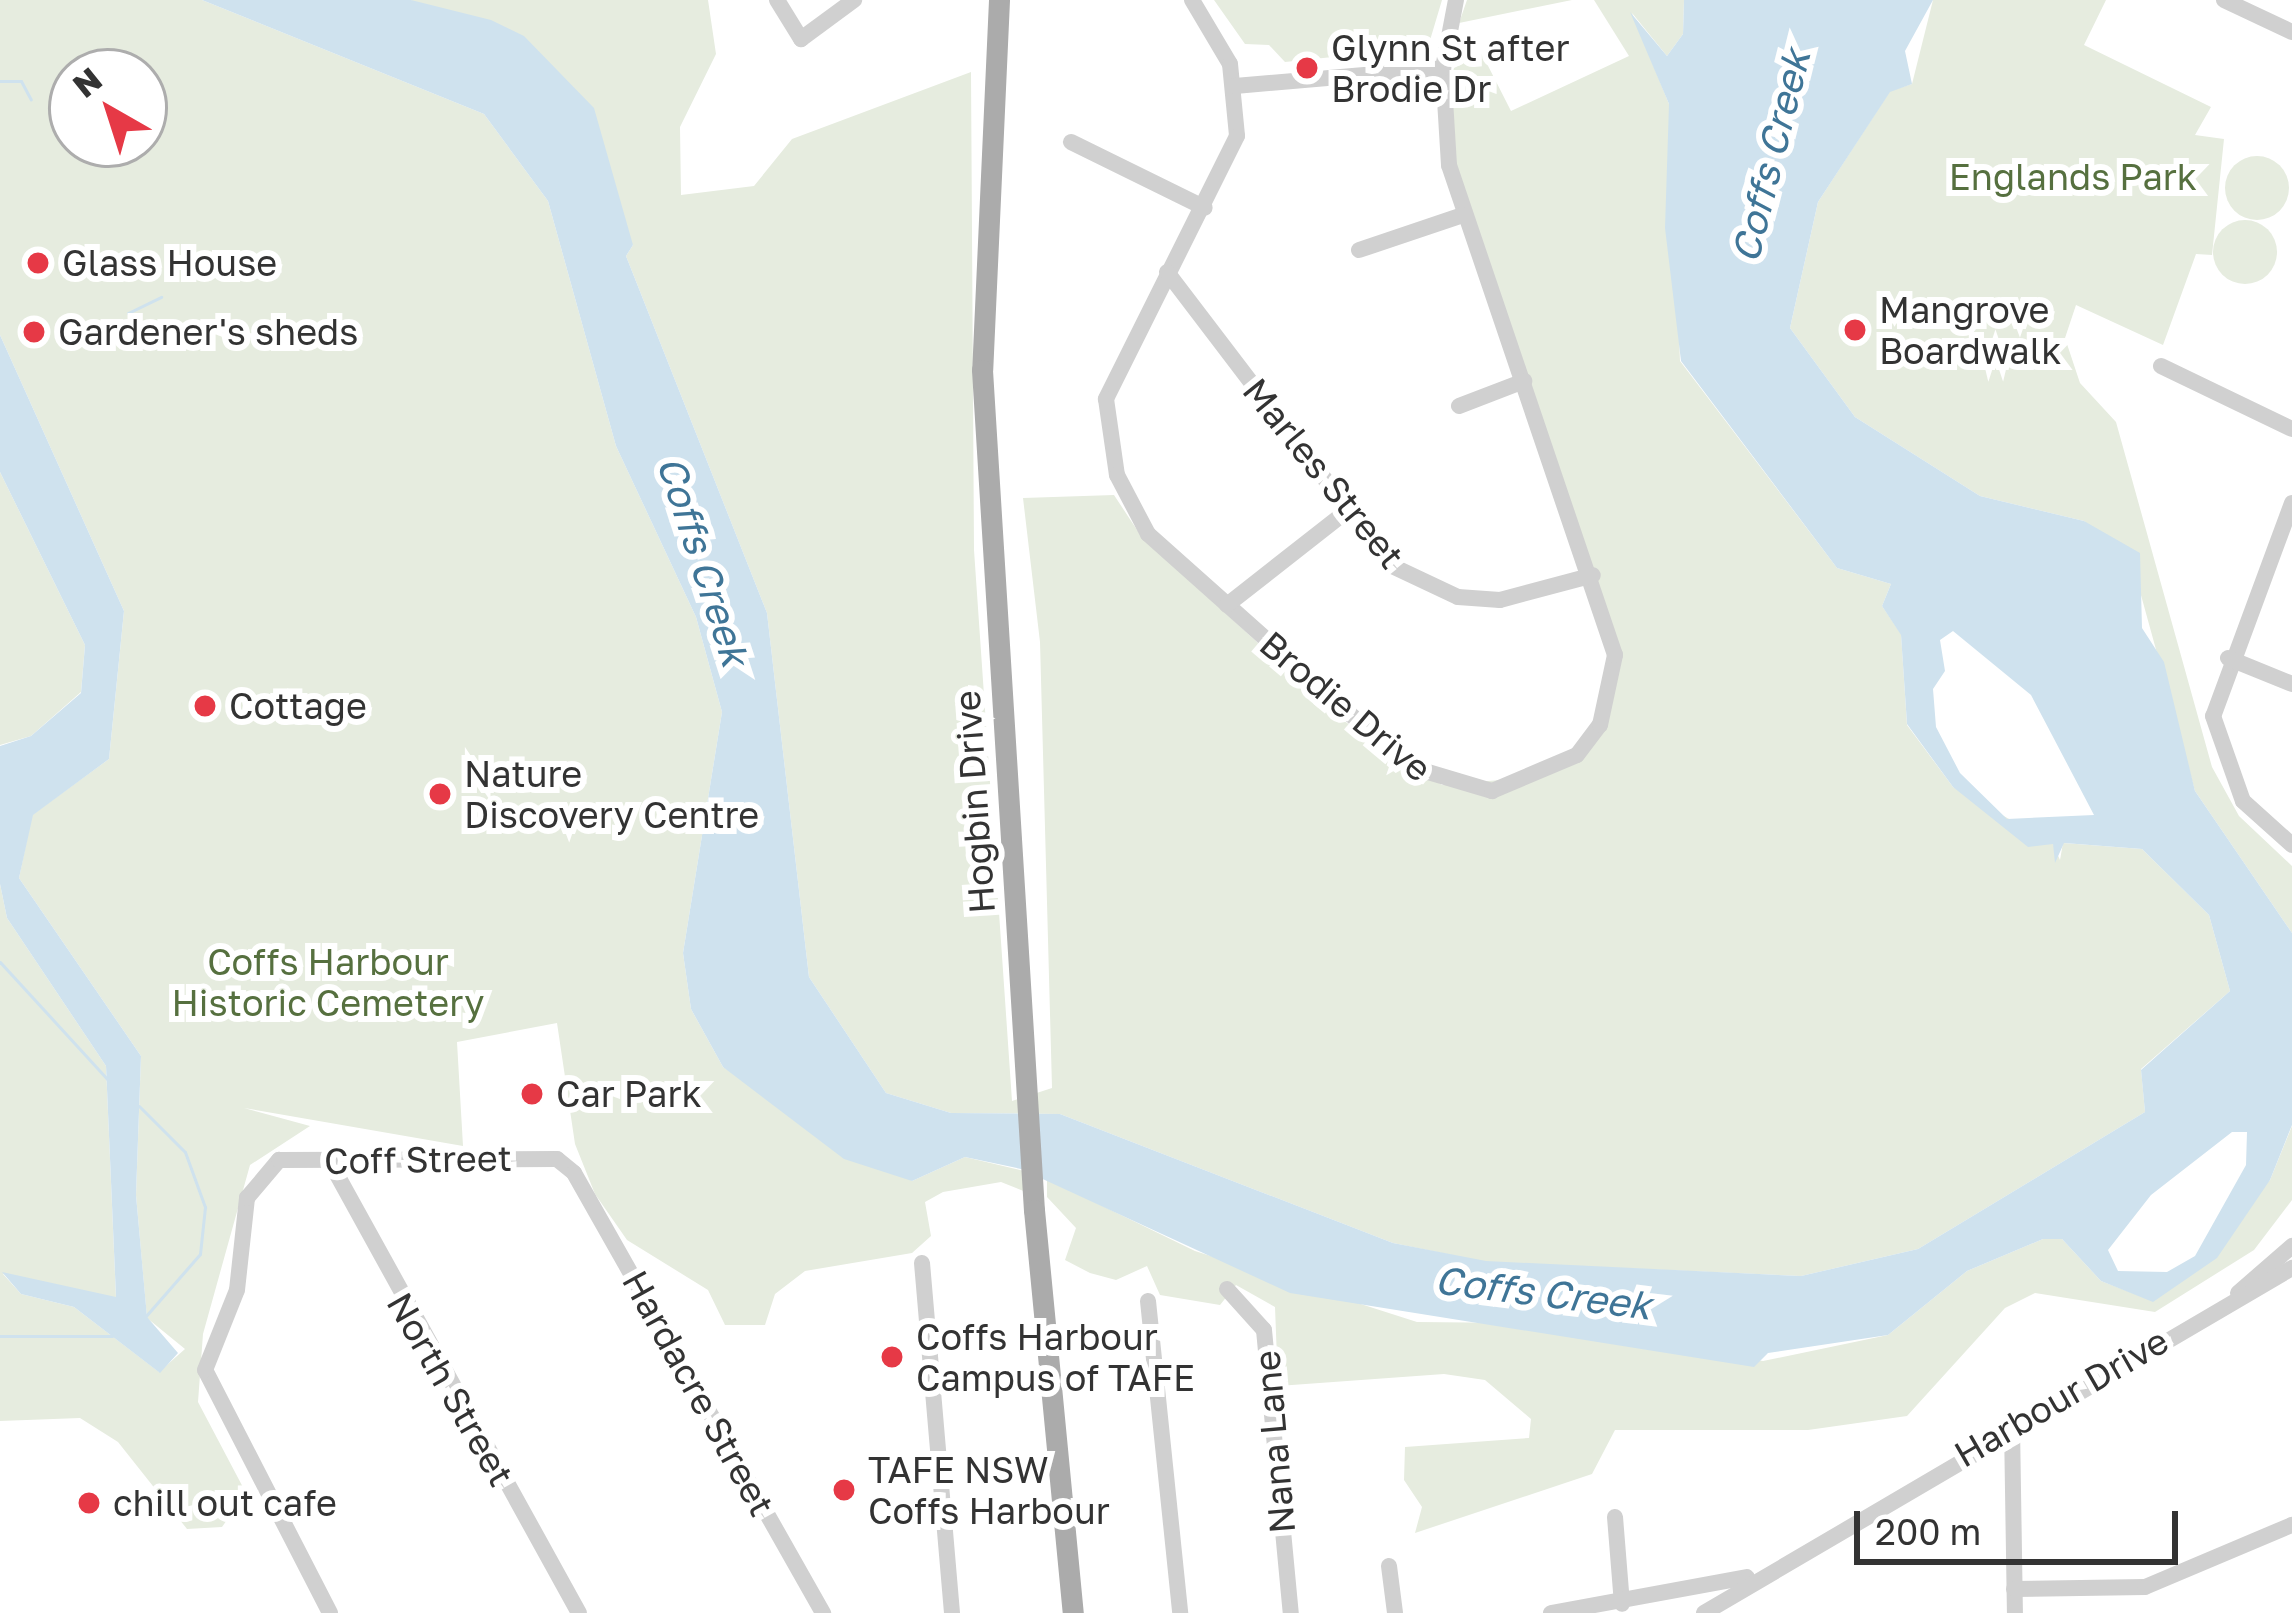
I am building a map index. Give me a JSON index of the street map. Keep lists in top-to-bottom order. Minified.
{"streets":{"main road":["Hogbin Drive"],"street":["Marles Street","Brodie Drive","Coff Street","North Street","Hardacre Street","Harbour Drive","Nana Lane"]},"crossings":[["Marles Street","Brodie Drive"],["Coff Street","North Street"],["Coff Street","Hardacre Street"]],"water":["Coffs Creek"],"parks":["Englands Park","Coffs Harbour Historic Cemetery"],"places":["Glynn St after Brodie Dr","Glass House","Mangrove Boardwalk","Gardener's sheds","Cottage","Nature Discovery Centre","Car Park","Coffs Harbour Campus of TAFE","TAFE NSW Coffs Harbour","chill out cafe"],"scale_bar":"200 m","north":"top left"}
